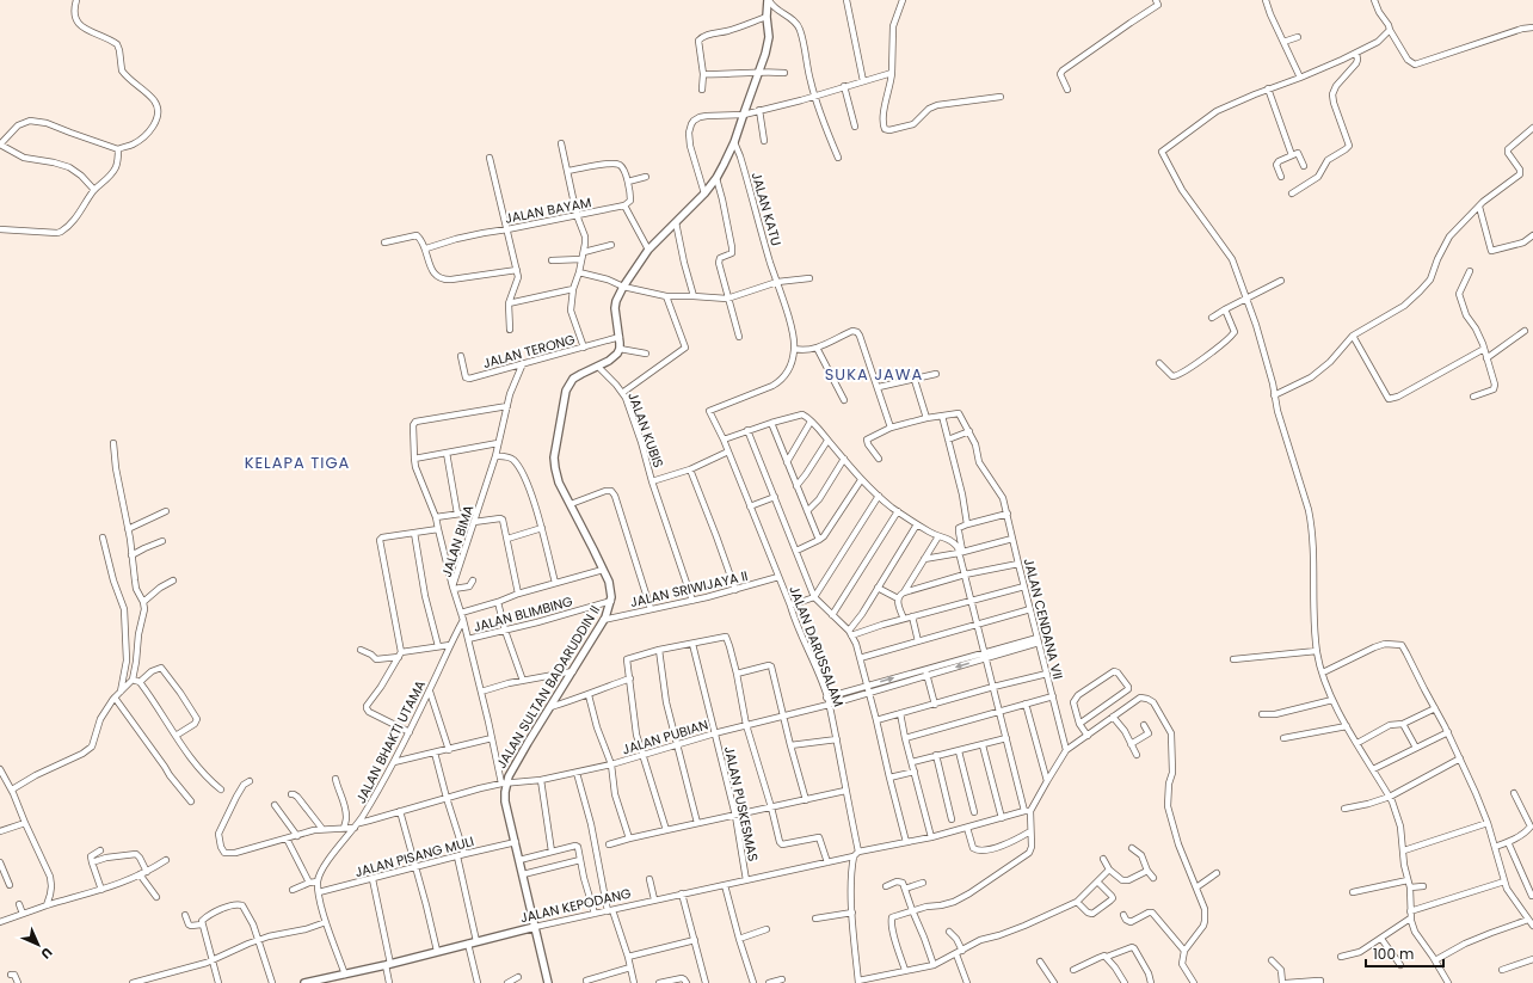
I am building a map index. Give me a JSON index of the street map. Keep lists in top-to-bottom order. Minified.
{"streets":{"street":["JALAN KATU","JALAN BAYAM","JALAN TERONG","JALAN KUBIS","JALAN BIMA","JALAN SRIWIJAYA II","JALAN BLIMBING","JALAN CENDANA VII","JALAN DARUSSALAM","JALAN SULTAN BADARUDDIN II","JALAN PUBIAN","JALAN BHAKTI UTAMA","JALAN PUSKESMAS","JALAN PISANG MULI","JALAN KEPODANG"]},"crossings":[["JALAN KATU","JALAN DARUSSALAM"],["JALAN TERONG","JALAN BIMA"],["JALAN KUBIS","JALAN SRIWIJAYA II"],["JALAN KUBIS","JALAN SULTAN BADARUDDIN II"],["JALAN BIMA","JALAN BLIMBING"],["JALAN BIMA","JALAN SULTAN BADARUDDIN II"],["JALAN BIMA","JALAN PUBIAN"],["JALAN BIMA","JALAN BHAKTI UTAMA"],["JALAN SRIWIJAYA II","JALAN DARUSSALAM"],["JALAN SRIWIJAYA II","JALAN SULTAN BADARUDDIN II"],["JALAN BLIMBING","JALAN SULTAN BADARUDDIN II"],["JALAN DARUSSALAM","JALAN PUBIAN"],["JALAN DARUSSALAM","JALAN KEPODANG"],["JALAN SULTAN BADARUDDIN II","JALAN PUBIAN"],["JALAN SULTAN BADARUDDIN II","JALAN PISANG MULI"],["JALAN SULTAN BADARUDDIN II","JALAN KEPODANG"],["JALAN PUBIAN","JALAN BHAKTI UTAMA"],["JALAN PUBIAN","JALAN PUSKESMAS"],["JALAN PUSKESMAS","JALAN KEPODANG"]],"districts":["SUKA JAWA","KELAPA TIGA"],"scale_bar":"100 m","north":"bottom right"}
